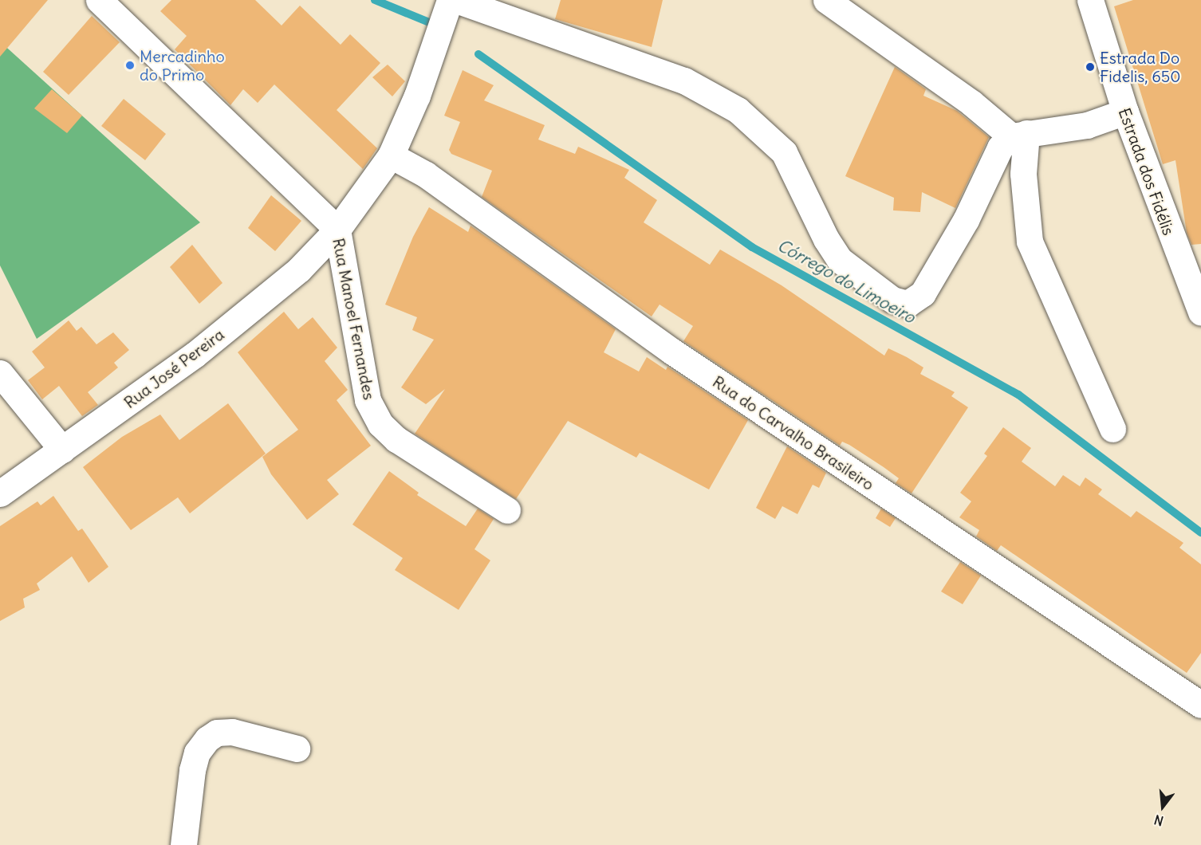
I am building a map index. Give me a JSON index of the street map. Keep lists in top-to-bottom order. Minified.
{"streets":{"street":["Estrada dos Fidélis","Rua Manoel Fernandes","Rua José Pereira","Rua do Carvalho Brasileiro"]},"crossings":[["Rua Manoel Fernandes","Rua José Pereira"],["Rua José Pereira","Rua do Carvalho Brasileiro"]],"water":["Córrego do Limoeiro"],"places":["Mercadinho do Primo","Estrada Do Fidelis, 650"],"north":"bottom"}
